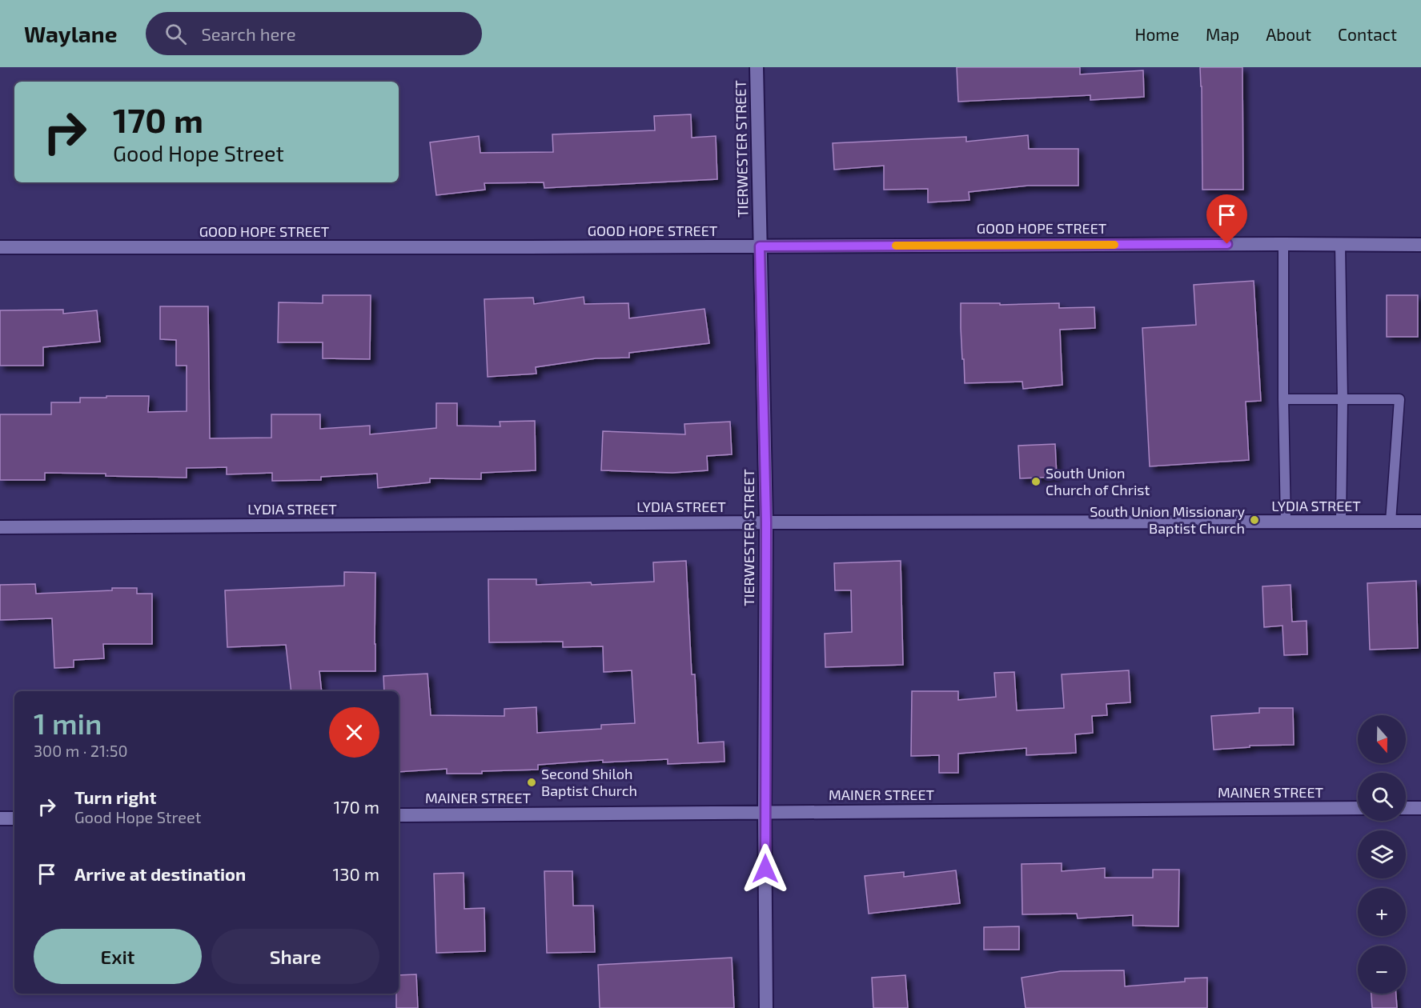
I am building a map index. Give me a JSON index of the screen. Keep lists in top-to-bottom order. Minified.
{"streets":{"street":["TIERWESTER STREET","GOOD HOPE STREET","LYDIA STREET","MAINER STREET"]},"crossings":[["TIERWESTER STREET","GOOD HOPE STREET"],["TIERWESTER STREET","LYDIA STREET"],["TIERWESTER STREET","MAINER STREET"]],"places":["South Union Church of Christ","South Union Missionary Baptist Church","Second Shiloh Baptist Church"],"north":"bottom","page":{"header":"Waylane","search":"Search here","nav":["Home","Map","About","Contact"],"turn":["170 m","Good Hope Street"],"heading":["1 min","300 m · 21:50"],"map_buttons":["+","−"],"list":[{"name":"Turn right","note":"Good Hope Street","value":"170 m"},{"name":"Arrive at destination","value":"130 m"}],"buttons":["Exit","Share"]}}
